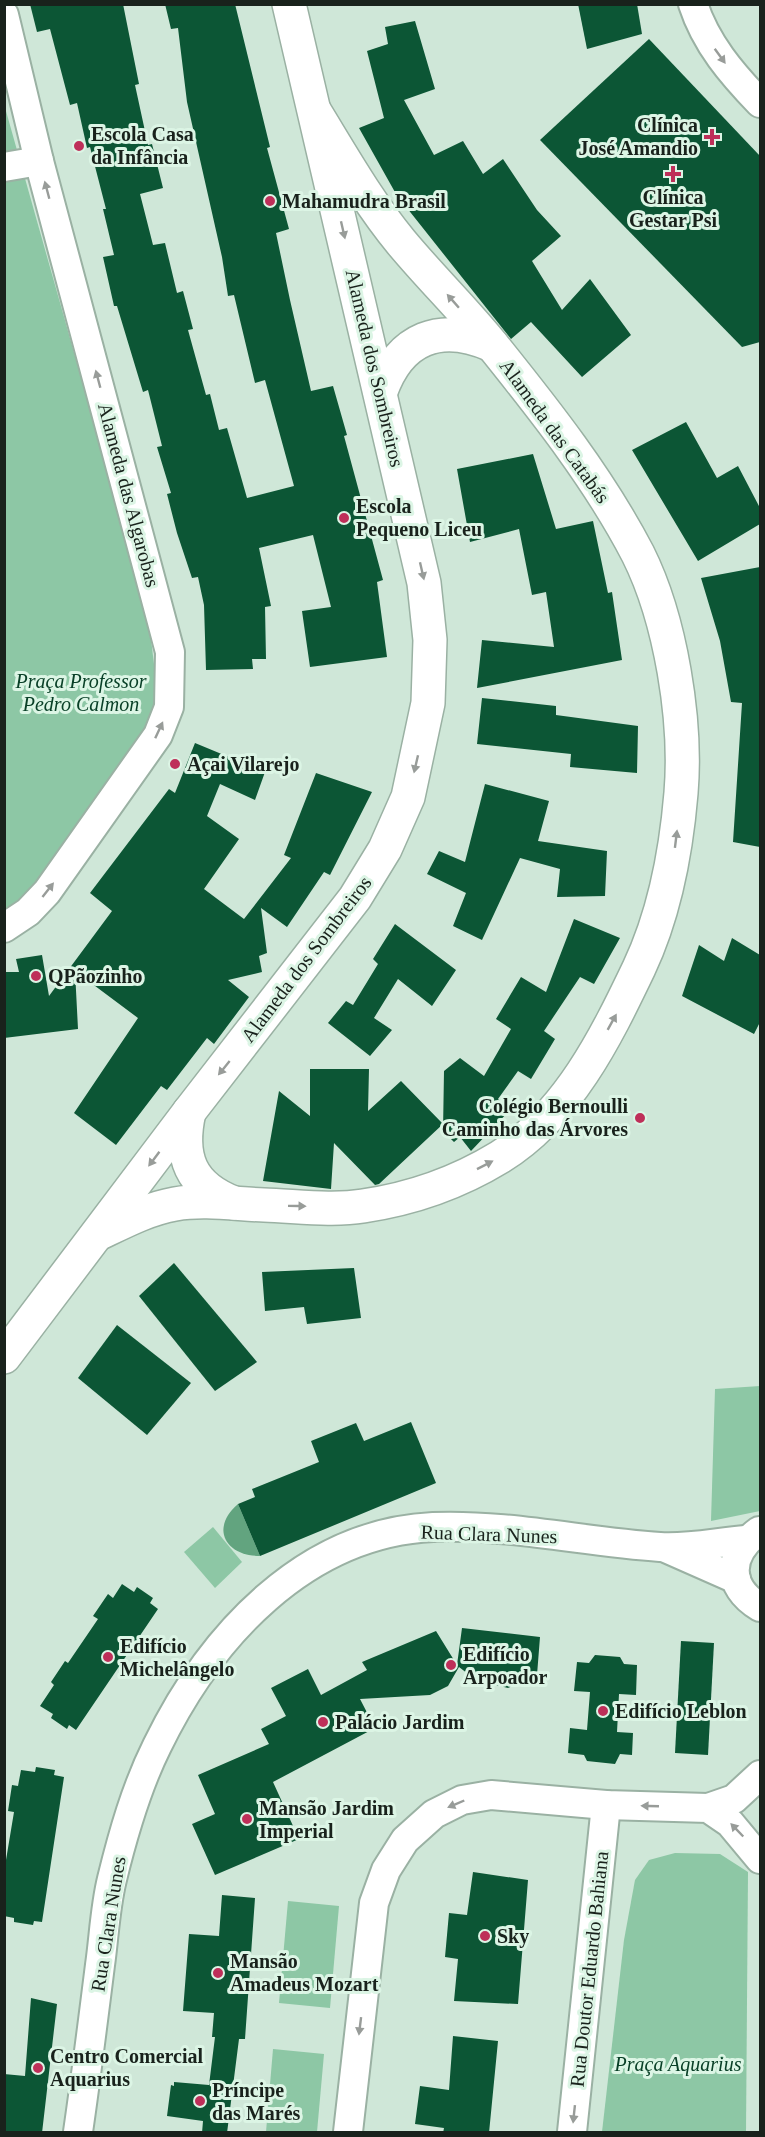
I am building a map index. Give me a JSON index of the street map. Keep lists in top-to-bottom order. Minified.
{"streets":{"street":["Alameda dos Sombreiros","Alameda das Catabás","Alameda das Algarobas","Rua Clara Nunes","Rua Doutor Eduardo Bahiana"]},"crossings":[["Alameda dos Sombreiros","Alameda das Catabás"]],"one_way":["Alameda dos Sombreiros","Alameda das Algarobas","Rua Doutor Eduardo Bahiana"],"parks":["Praça Professor Pedro Calmon","Praça Aquarius"],"places":{"health":["Clínica José Amandio","Clínica Gestar Psi"],"other":["Escola Casa da Infância","Mahamudra Brasil","Escola Pequeno Liceu","Açai Vilarejo","QPãozinho","Colégio Bernoulli Caminho das Árvores","Edifício Michelângelo","Edifício Arpoador","Edifício Leblon","Palácio Jardim","Mansão Jardim Imperial","Sky","Mansão Amadeus Mozart","Centro Comercial Aquarius","Príncipe das Marés"]}}
